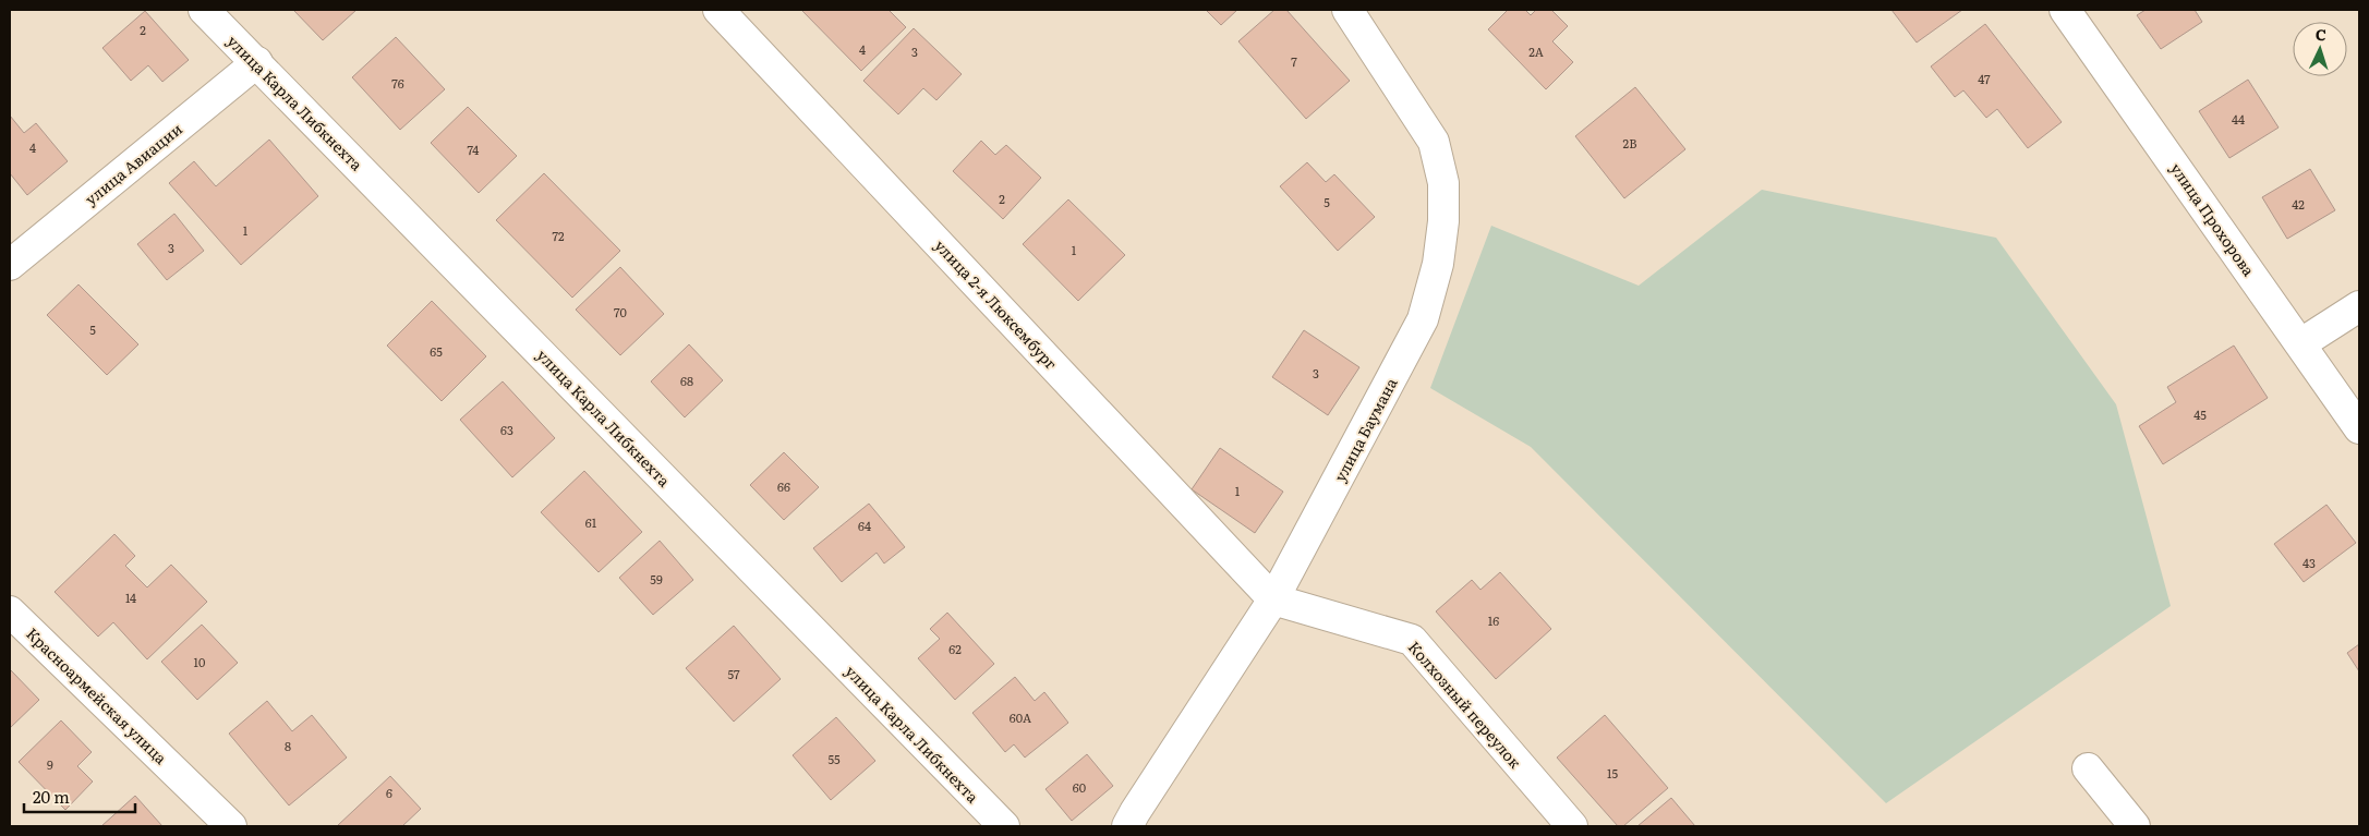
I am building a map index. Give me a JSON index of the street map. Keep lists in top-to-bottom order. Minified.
{"streets":{"street":["улица Карла Либкнехта","улица Авиации","улица Прохорова","улица 2-я Люксембург","улица Баумана","Красноармейская улица","Колхозный переулок"]},"crossings":[["улица Карла Либкнехта","улица Авиации"],["улица 2-я Люксембург","улица Баумана"],["улица 2-я Люксембург","Колхозный переулок"],["улица Баумана","Колхозный переулок"]],"house_numbers":["2","4","3","2А","7","47","76","44","2В","4","74","2","5","42","1","72","3","1","70","5","65","3","68","45","63","66","1","61","64","43","59","14","16","62","10","57","60А","8","55","9","15","60","6"],"scale_bar":"20 m","north":"top"}
